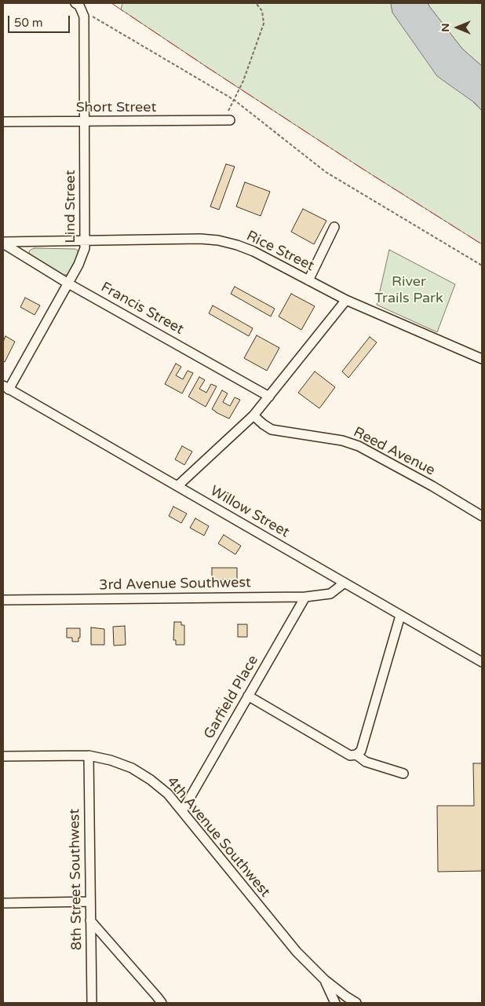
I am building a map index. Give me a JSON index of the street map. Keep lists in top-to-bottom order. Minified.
{"streets":{"street":["Short Street","Lind Street","Rice Street","Francis Street","Reed Avenue","Willow Street","3rd Avenue Southwest","Garfield Place","4th Avenue Southwest","8th Street Southwest"]},"crossings":[["Short Street","Lind Street"],["Lind Street","Rice Street"],["Lind Street","Francis Street"],["Lind Street","Willow Street"],["Rice Street","Francis Street"],["Willow Street","3rd Avenue Southwest"],["3rd Avenue Southwest","Garfield Place"],["Garfield Place","4th Avenue Southwest"],["4th Avenue Southwest","8th Street Southwest"]],"parks":["River Trails Park"],"scale_bar":"50 m","north":"left"}
